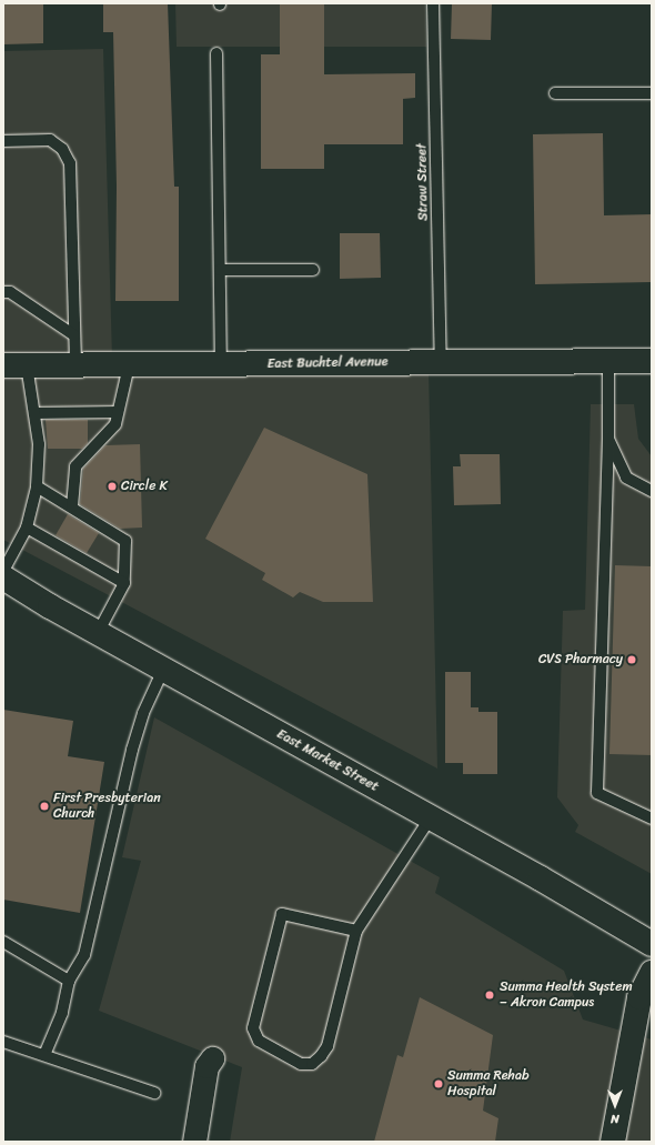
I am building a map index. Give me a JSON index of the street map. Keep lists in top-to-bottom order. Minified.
{"streets":{"main road":["East Buchtel Avenue","East Market Street"],"lane":["Straw Street"]},"crossings":[["Straw Street","East Buchtel Avenue"]],"places":["Circle K","CVS Pharmacy","First Presbyterian Church","Summa Health System – Akron Campus","Summa Rehab Hospital"],"north":"bottom"}
